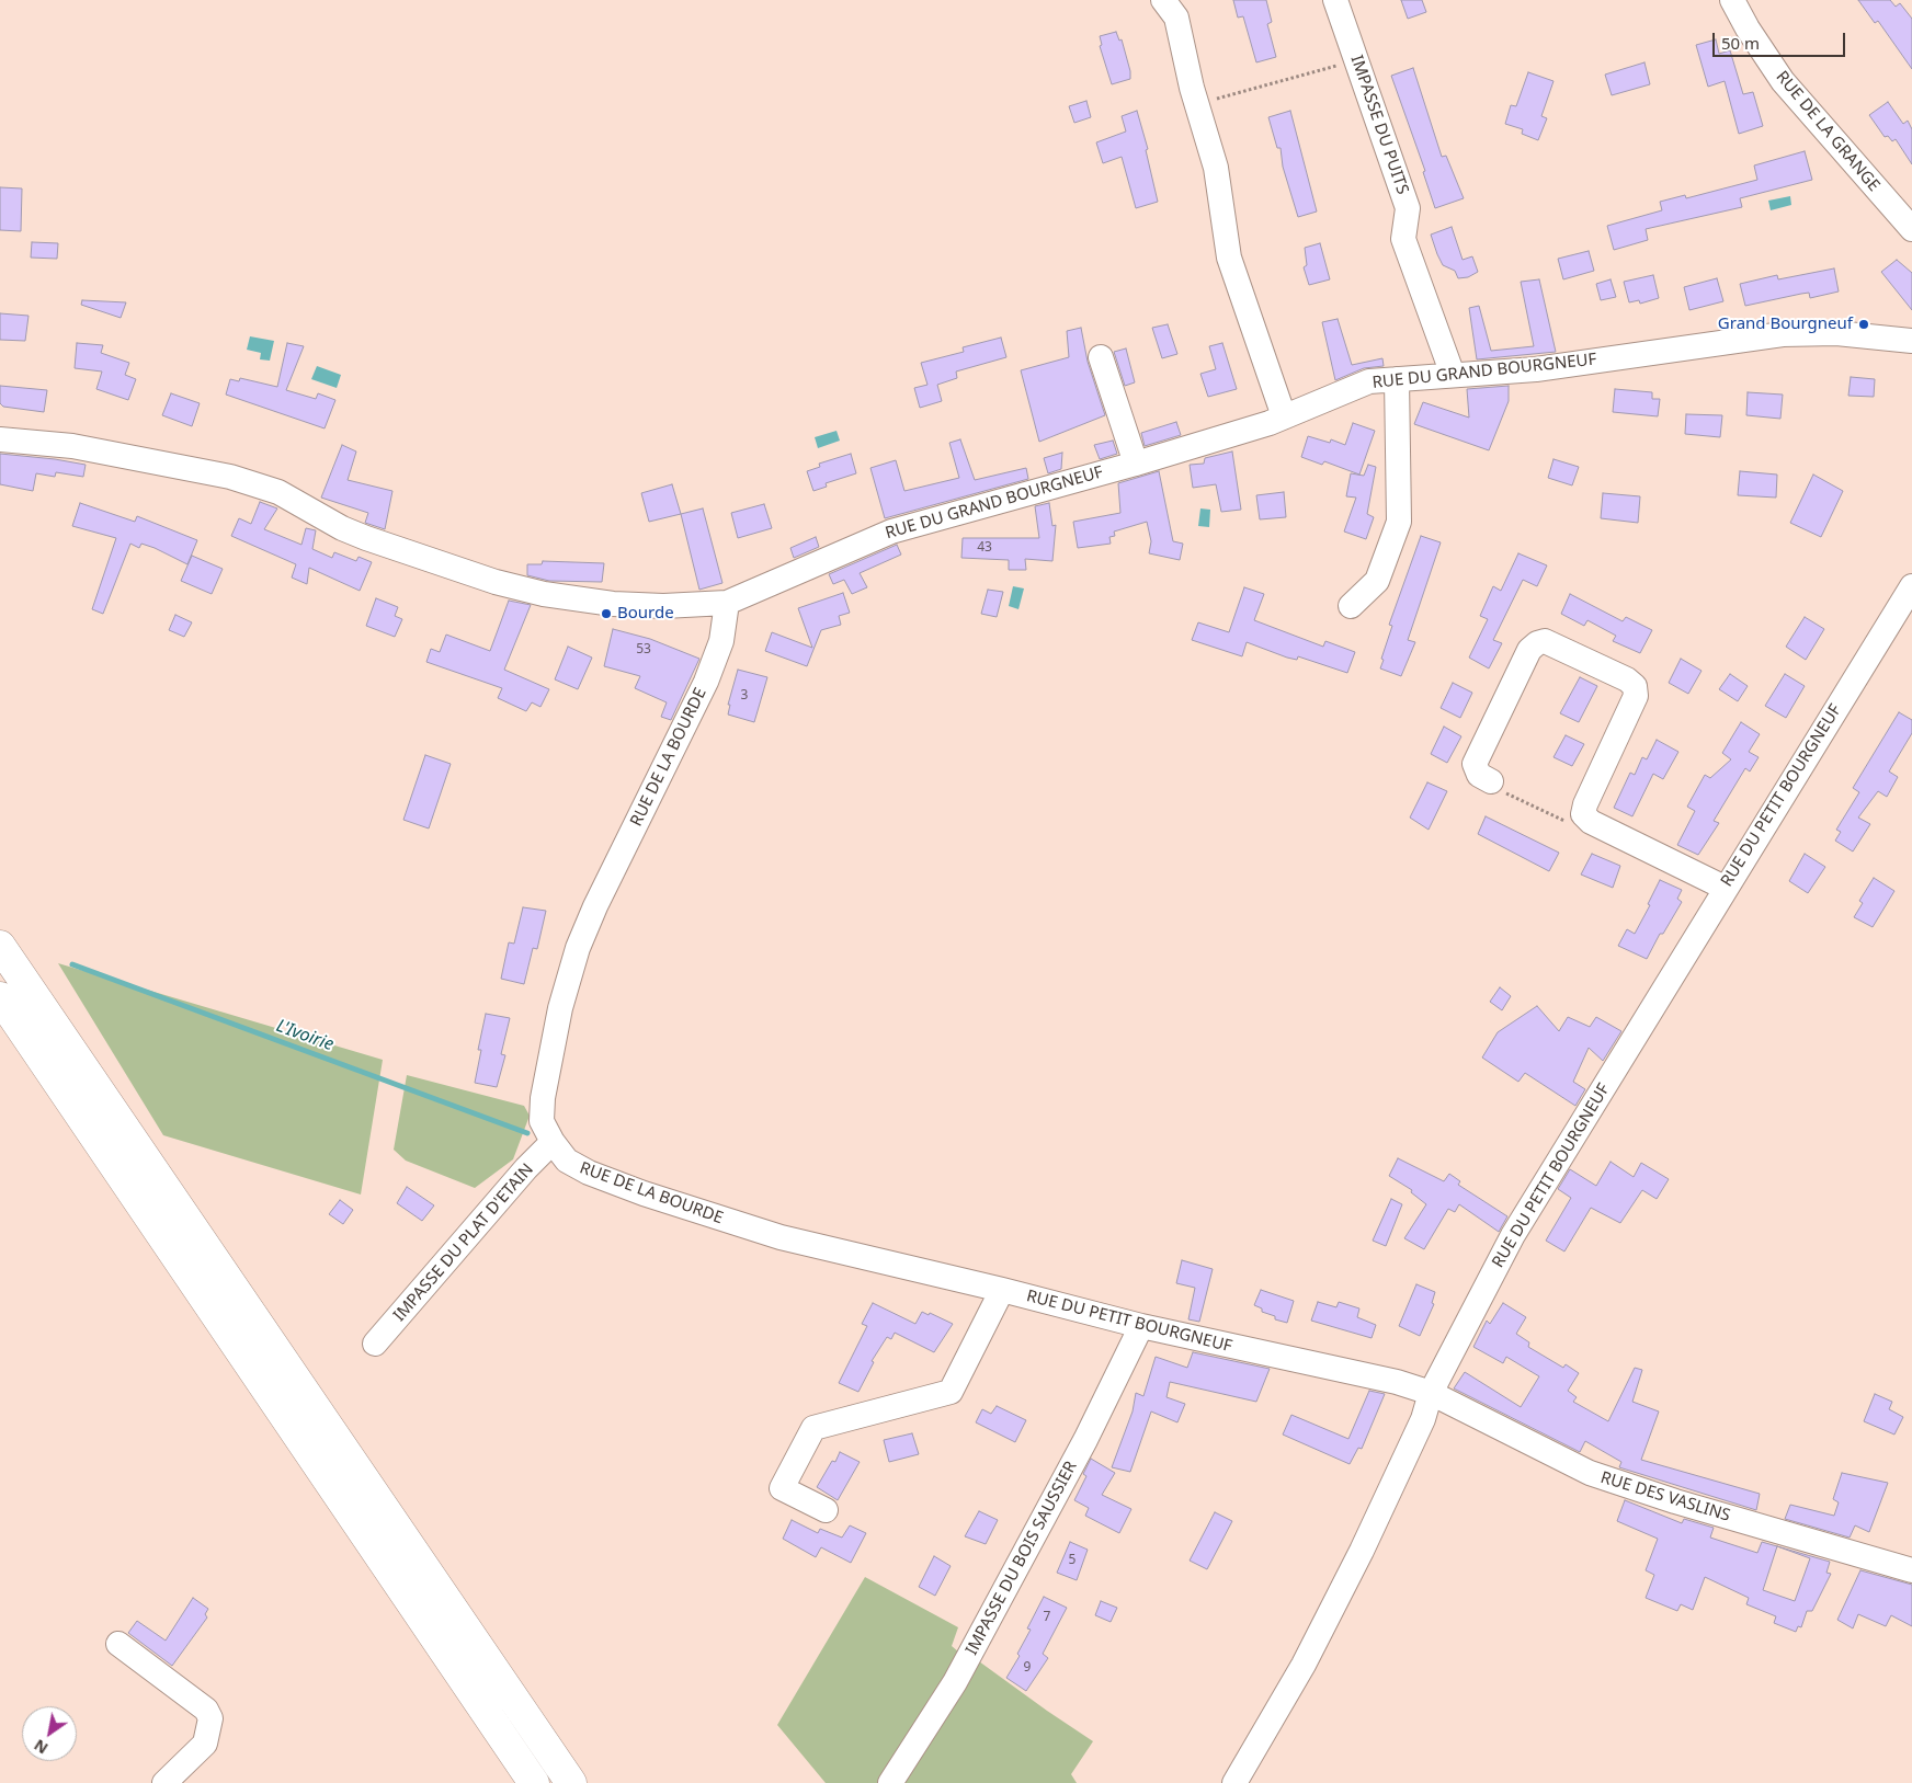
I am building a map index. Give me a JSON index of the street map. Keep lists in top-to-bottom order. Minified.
{"streets":{"street":["IMPASSE DU PUITS","RUE DE LA GRANGE","RUE DU GRAND BOURGNEUF","RUE DE LA BOURDE","RUE DU PETIT BOURGNEUF","IMPASSE DU PLAT D'ETAIN","RUE DES VASLINS","IMPASSE DU BOIS SAUSSIER"]},"crossings":[["IMPASSE DU PUITS","RUE DU GRAND BOURGNEUF"],["RUE DU GRAND BOURGNEUF","RUE DE LA BOURDE"],["RUE DE LA BOURDE","RUE DU PETIT BOURGNEUF"],["RUE DE LA BOURDE","IMPASSE DU PLAT D'ETAIN"],["RUE DU PETIT BOURGNEUF","RUE DES VASLINS"],["RUE DU PETIT BOURGNEUF","IMPASSE DU BOIS SAUSSIER"]],"water":["L'Ivoirie"],"places":["Grand Bourgneuf","Bourde"],"house_numbers":["43","53","3","5","7","9"],"scale_bar":"50 m","north":"bottom left"}
